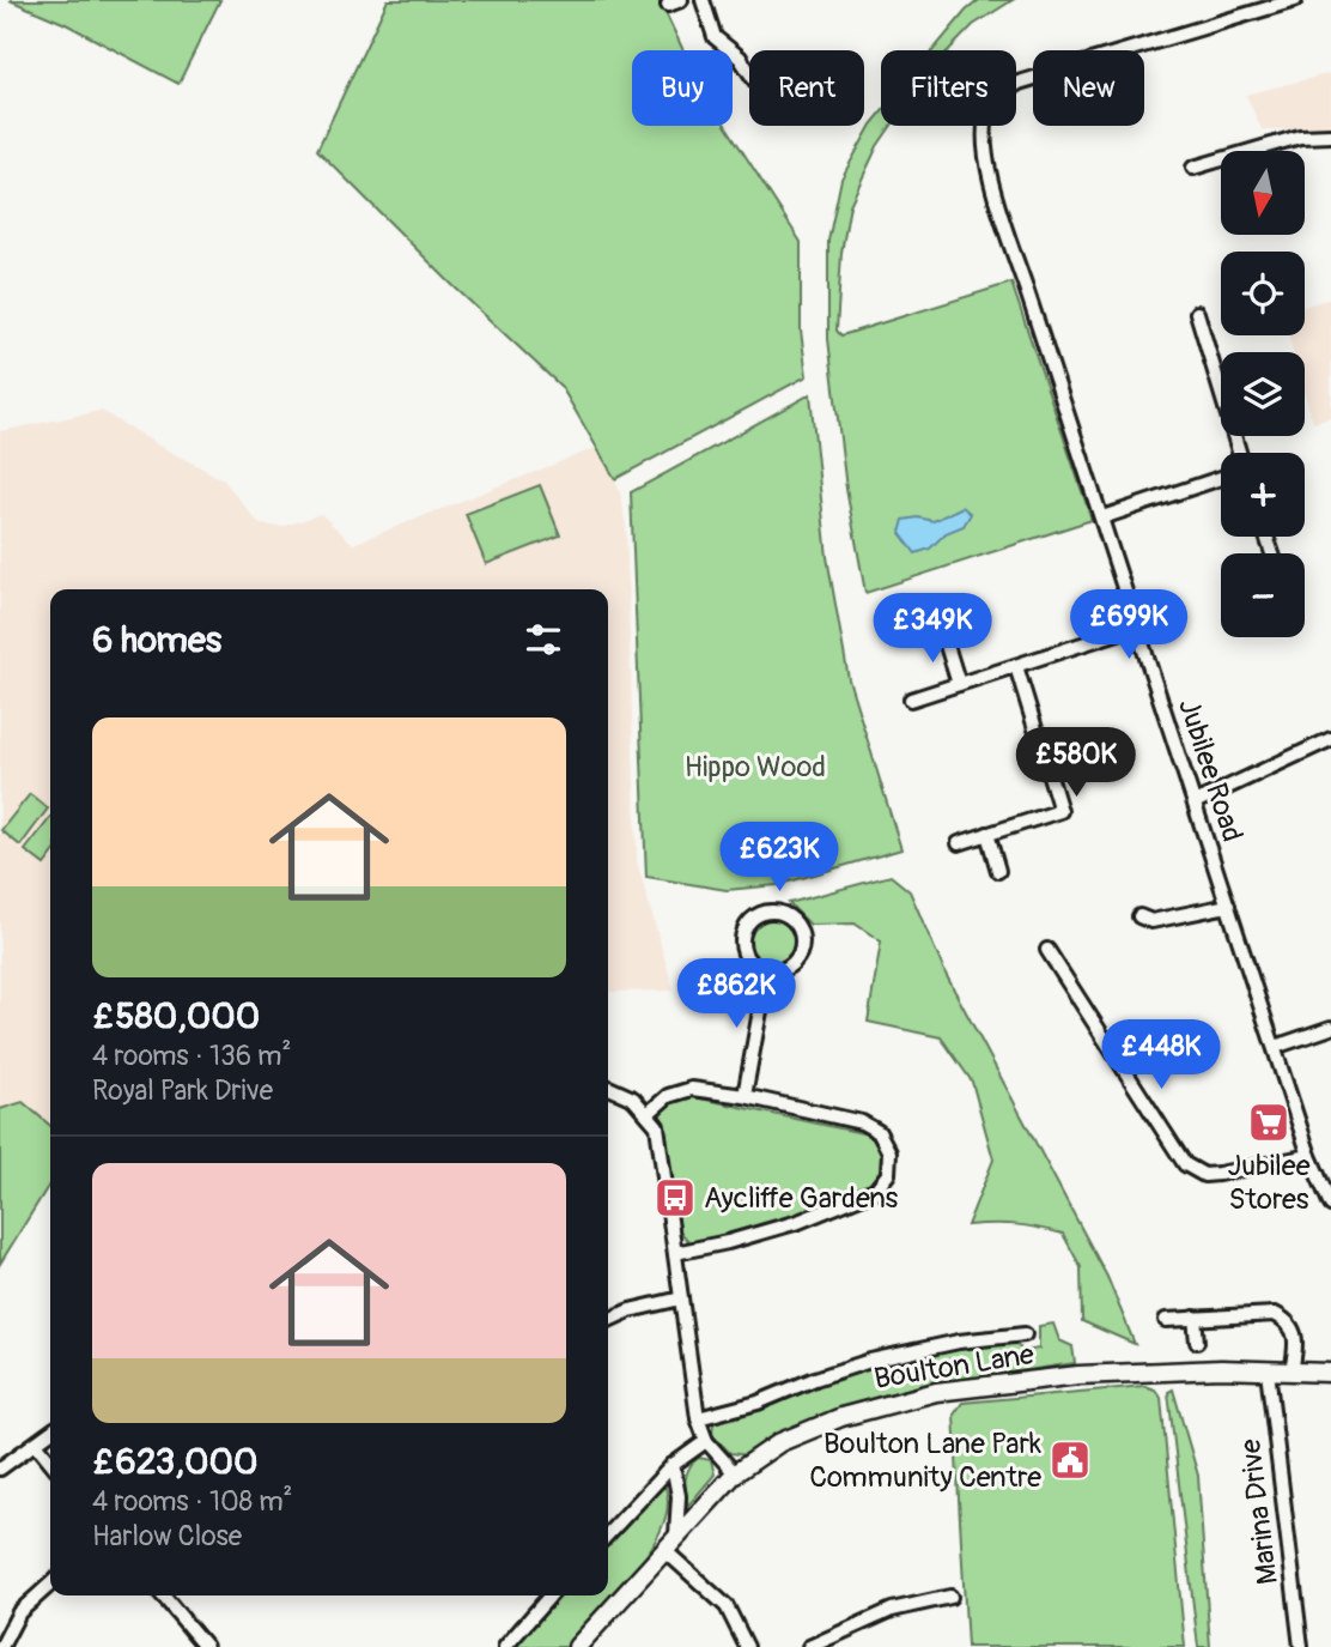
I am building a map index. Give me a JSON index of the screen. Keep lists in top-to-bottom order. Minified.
{"streets":{"street":["Jubilee Road","Boulton Lane","Marina Drive"]},"crossings":[["Boulton Lane","Marina Drive"]],"parks":["Hippo Wood"],"places":{"supermarket":["Jubilee Stores"],"bus stop":["Aycliffe Gardens"],"public building":["Boulton Lane Park Community Centre"]},"north":"bottom","page":{"chip":["Buy","Rent","Filters","New"],"map_buttons":["+","−"],"price":["£699K","£349K","£580K","£623K","£862K","£448K"],"heading":"6 homes","list":[{"name":"£580,000","note":"4 rooms · 136 m² · Royal Park Drive"},{"name":"£623,000","note":"4 rooms · 108 m² · Harlow Close"}]}}
